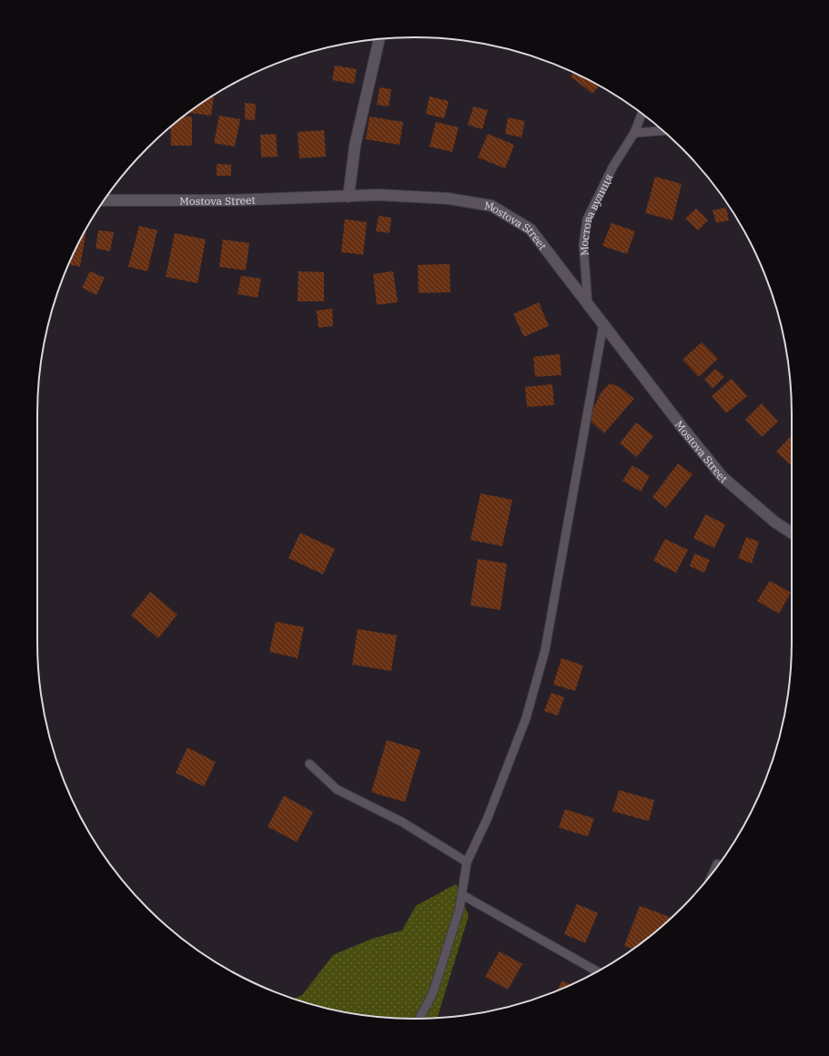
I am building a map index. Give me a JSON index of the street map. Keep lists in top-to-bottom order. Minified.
{"streets":{"street":["Mostova Street"],"lane":["Мостова вулиця"]},"crossings":[["Mostova Street","Мостова вулиця"]]}
